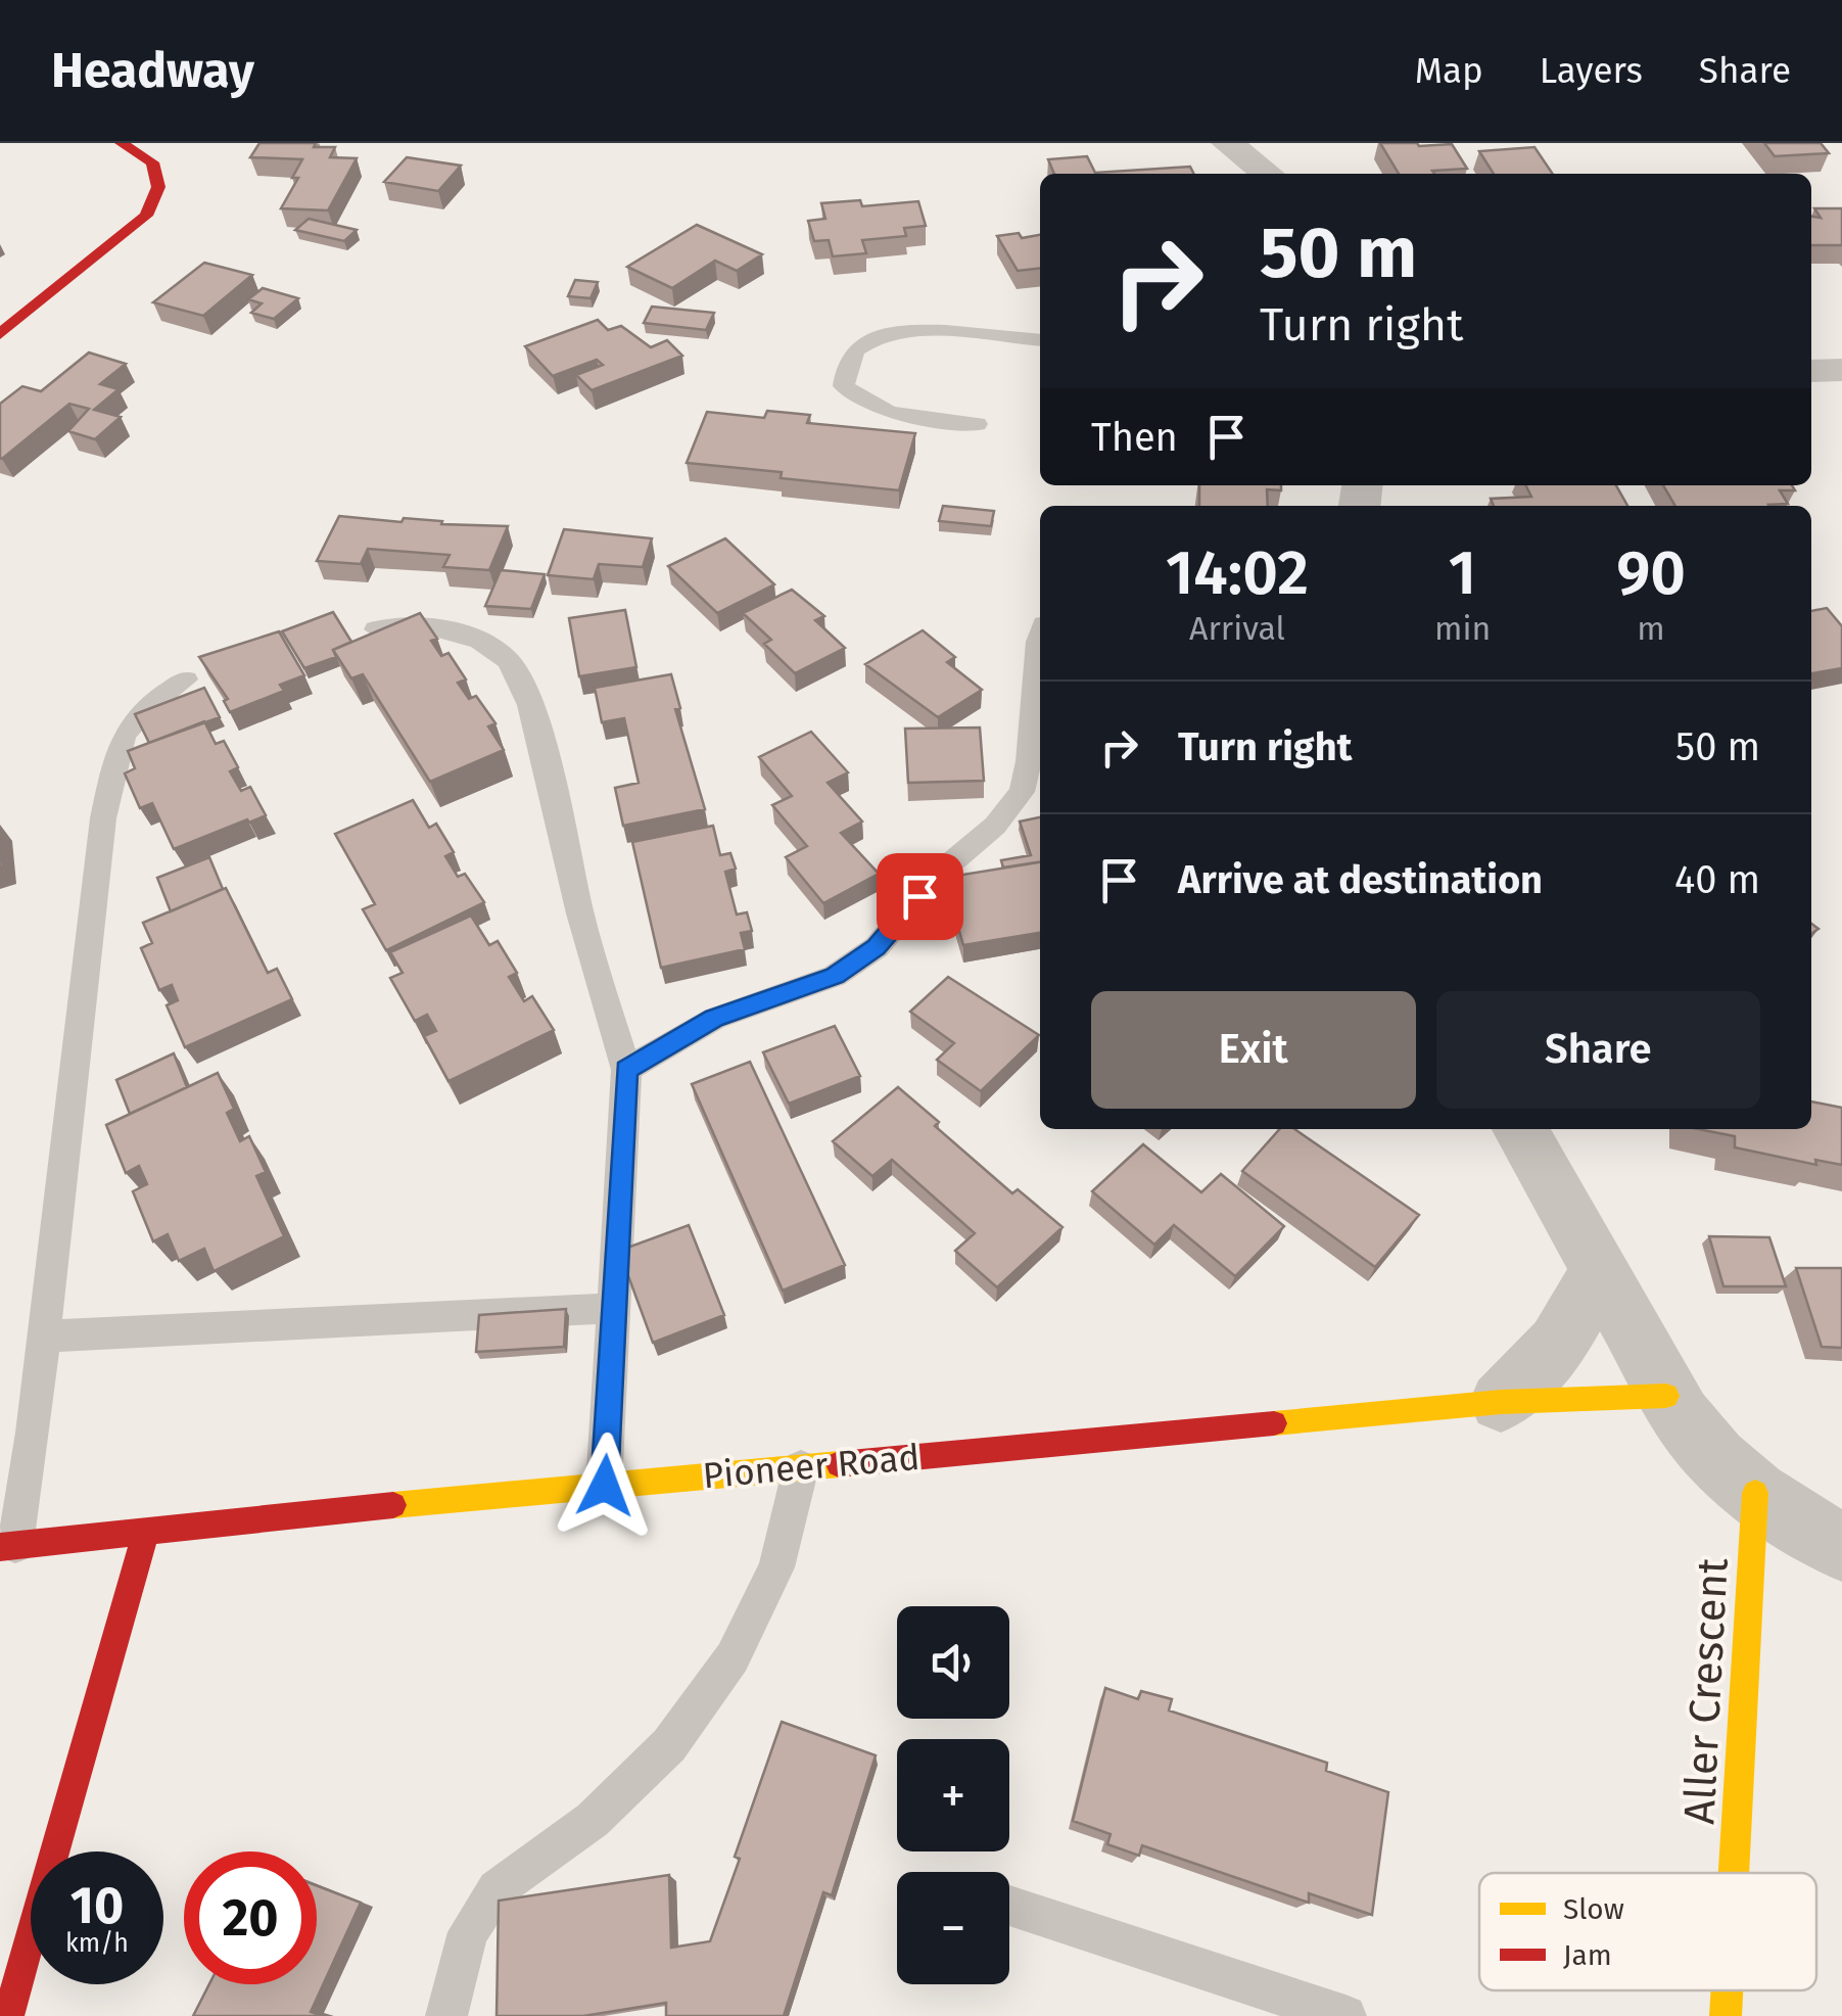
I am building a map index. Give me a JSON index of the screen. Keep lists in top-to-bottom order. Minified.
{"streets":{"street":["Pioneer Road","Aller Crescent"]},"legend":["Slow","Jam"],"page":{"header":"Headway","nav":["Map","Layers","Share"],"turn":["50 m","Turn right"],"then":"Then","eta":["14:02","Arrival","1","min","90","m"],"list":[{"name":"Turn right","value":"50 m"},{"name":"Arrive at destination","value":"40 m"}],"buttons":["Exit","Share"],"map_buttons":["+","−"],"speed":"10 km/h","limit":"20"}}
